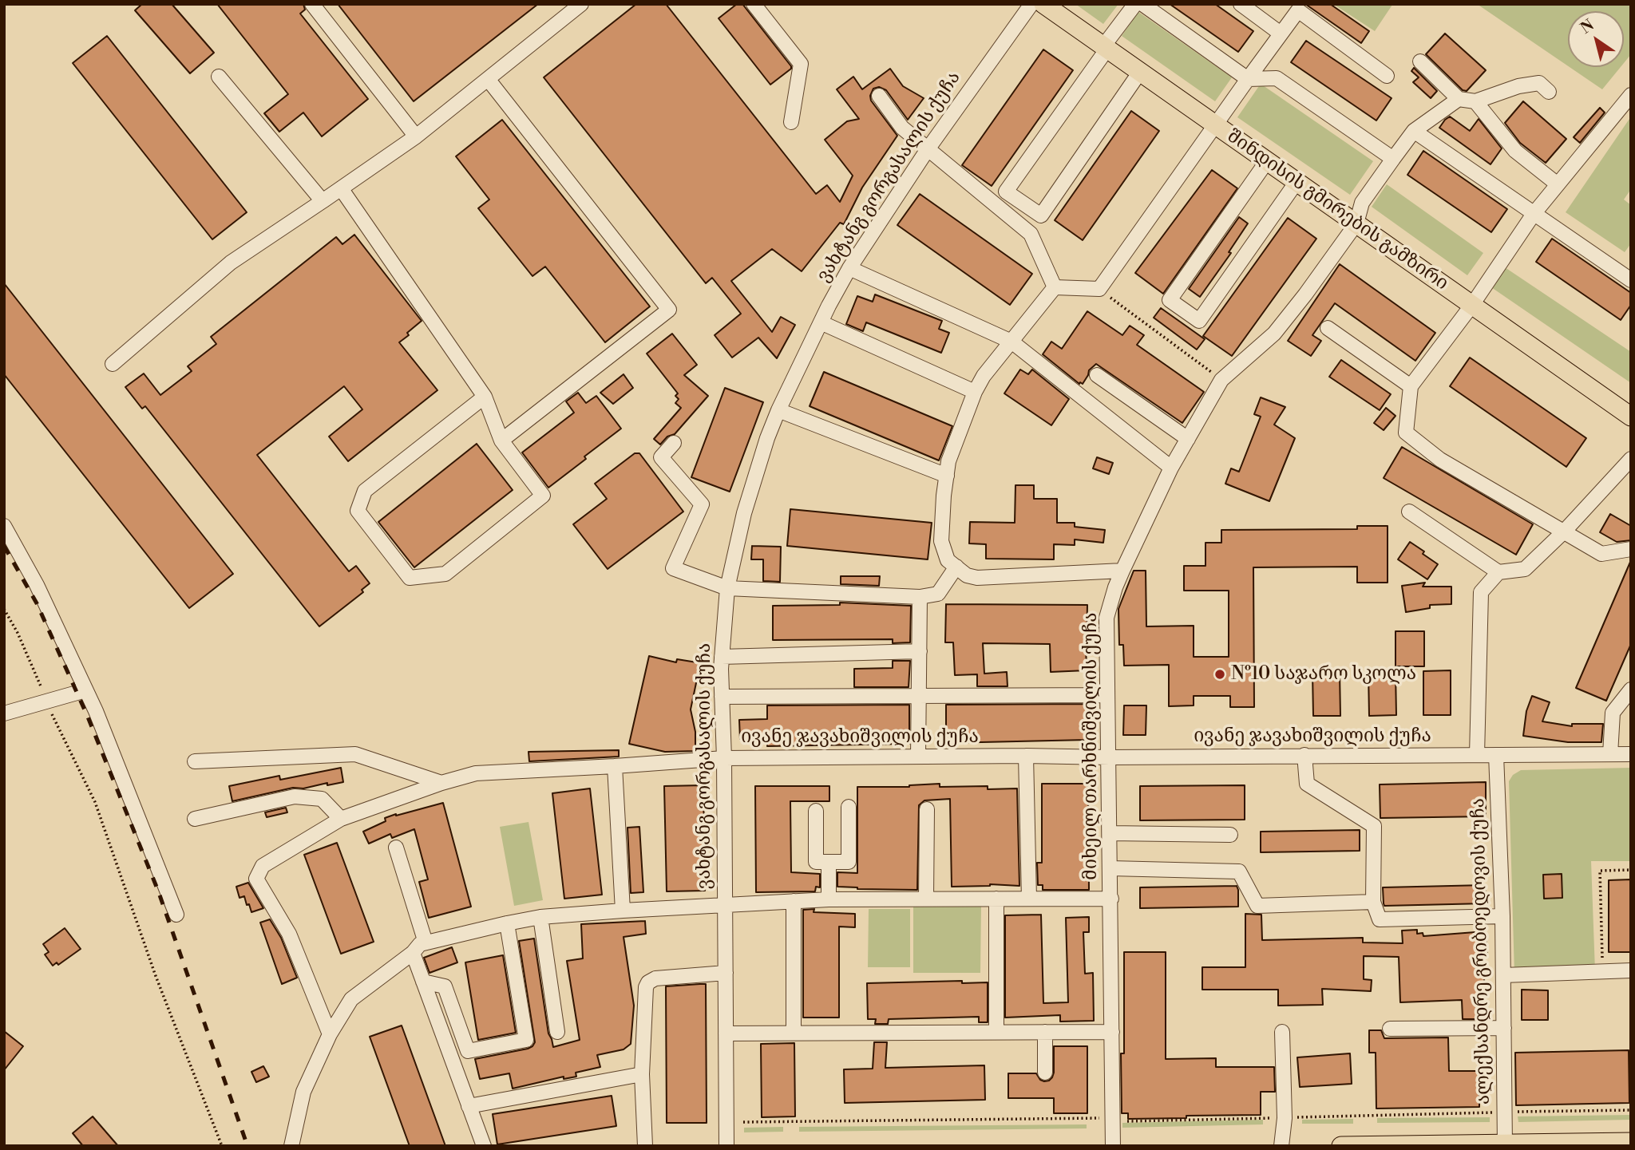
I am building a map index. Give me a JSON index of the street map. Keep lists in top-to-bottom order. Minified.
{"streets":{"main road":["შინდისის გმირების გამზირი"],"street":["ვახტანგ გორგასალის ქუჩა","ივანე ჯავახიშვილის ქუჩა","მიხეილ თარხნიშვილის ქუჩა","ალექსანდრე გრიბოედოვის ქუჩა"]},"crossings":[["ვახტანგ გორგასალის ქუჩა","ივანე ჯავახიშვილის ქუჩა"],["ვახტანგ გორგასალის ქუჩა","მიხეილ თარხნიშვილის ქუჩა"],["შინდისის გმირების გამზირი","მიხეილ თარხნიშვილის ქუჩა"],["ივანე ჯავახიშვილის ქუჩა","მიხეილ თარხნიშვილის ქუჩა"],["ივანე ჯავახიშვილის ქუჩა","ალექსანდრე გრიბოედოვის ქუჩა"]],"places":["№10 საჯარო სკოლა"],"north":"top left"}
